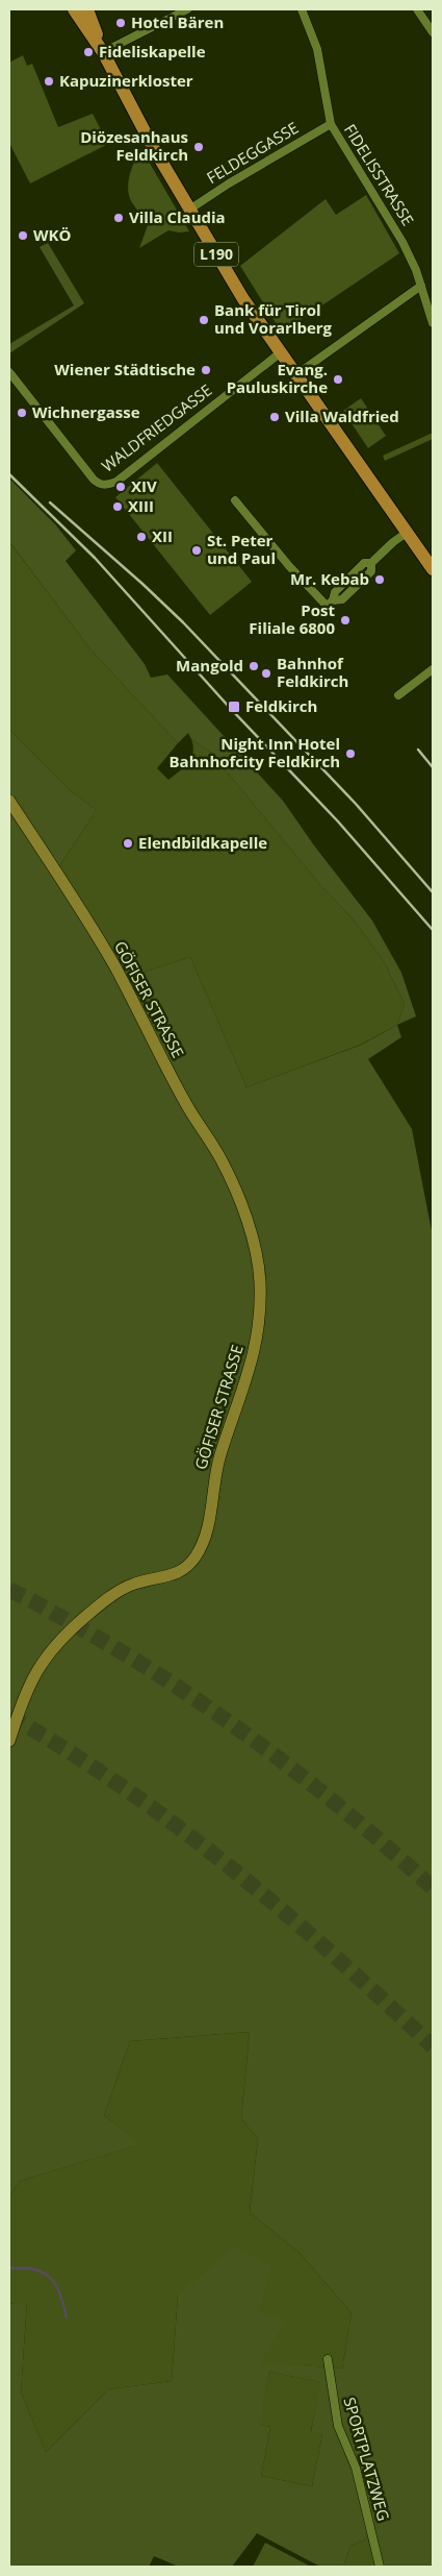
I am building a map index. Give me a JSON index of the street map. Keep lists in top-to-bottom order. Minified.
{"streets":{"main road":["L190","GÖFISER STRASSE"],"street":["FELDEGGASSE","FIDELISSTRASSE","WALDFRIEDGASSE","SPORTPLATZWEG"]},"crossings":[["FELDEGGASSE","FIDELISSTRASSE"],["FELDEGGASSE","L190"],["L190","WALDFRIEDGASSE"]],"places":{"other":["Hotel Bären","Fideliskapelle","Kapuzinerkloster","Diözesanhaus Feldkirch","Villa Claudia","WKÖ","Bank für Tirol und Vorarlberg","Wiener Städtische","Evang. Pauluskirche","Wichnergasse","Villa Waldfried","XIV","XIII","XII","St. Peter und Paul","Mr. Kebab","Post Filiale 6800","Mangold","Bahnhof Feldkirch","Night Inn Hotel Bahnhofcity Feldkirch","Elendbildkapelle"],"transit":["Feldkirch"]}}
